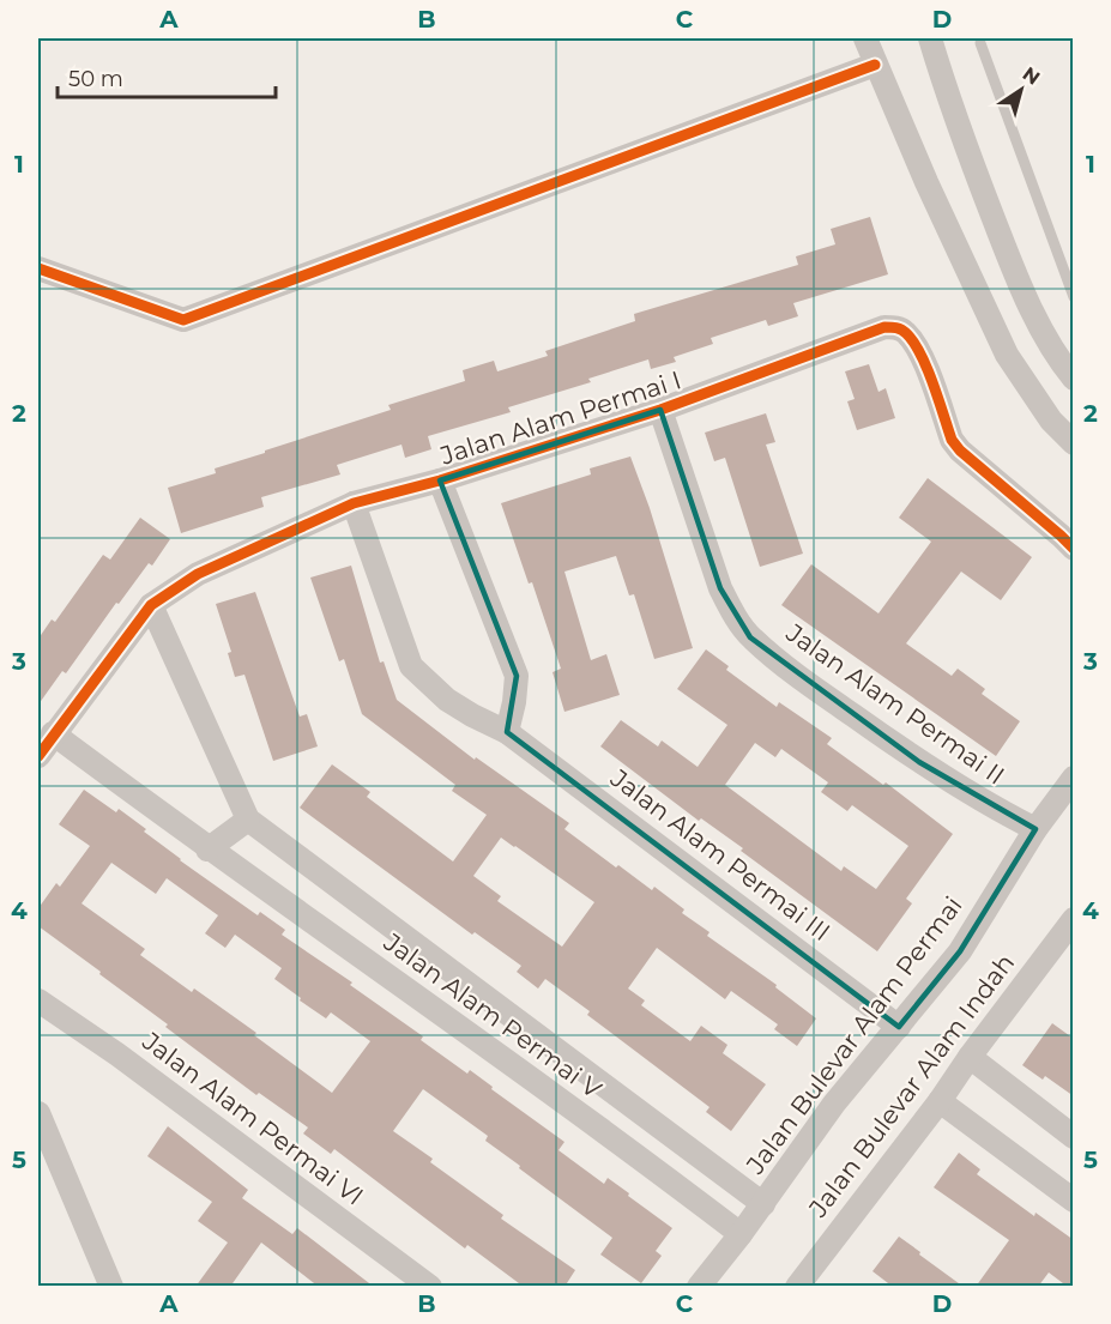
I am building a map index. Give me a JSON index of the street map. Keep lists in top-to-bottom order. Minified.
{"streets":{"street":["Jalan Alam Permai I","Jalan Alam Permai II","Jalan Alam Permai III","Jalan Alam Permai V","Jalan Bulevar Alam Permai","Jalan Bulevar Alam Indah","Jalan Alam Permai VI"]},"crossings":[["Jalan Alam Permai I","Jalan Alam Permai II"],["Jalan Alam Permai I","Jalan Alam Permai III"],["Jalan Alam Permai I","Jalan Alam Permai V"],["Jalan Alam Permai II","Jalan Bulevar Alam Permai"],["Jalan Alam Permai III","Jalan Bulevar Alam Permai"],["Jalan Alam Permai V","Jalan Bulevar Alam Permai"]],"scale_bar":"50 m","north":"top right","grid":{"columns":["A","B","C","D"],"rows":["1","2","3","4","5"]}}
